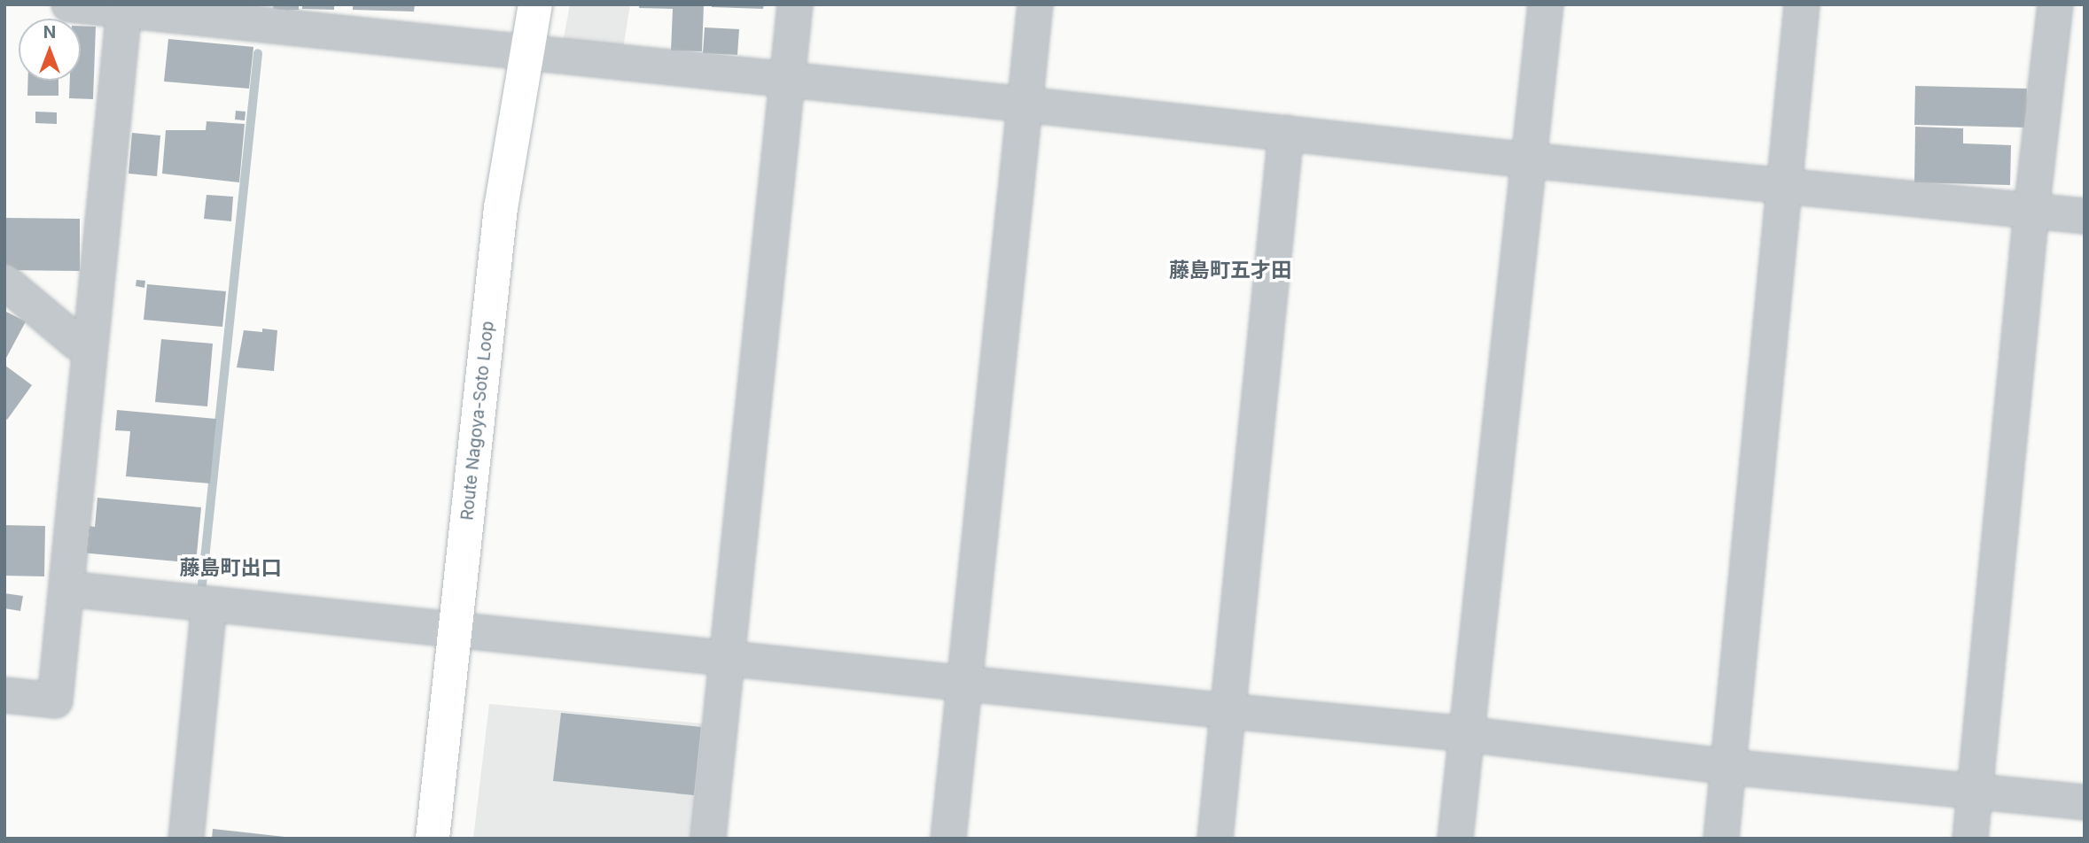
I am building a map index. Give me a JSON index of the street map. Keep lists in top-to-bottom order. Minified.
{"streets":{"main road":["Route Nagoya-Soto Loop"]},"districts":["藤島町五才田","藤島町出口"],"north":"top"}
